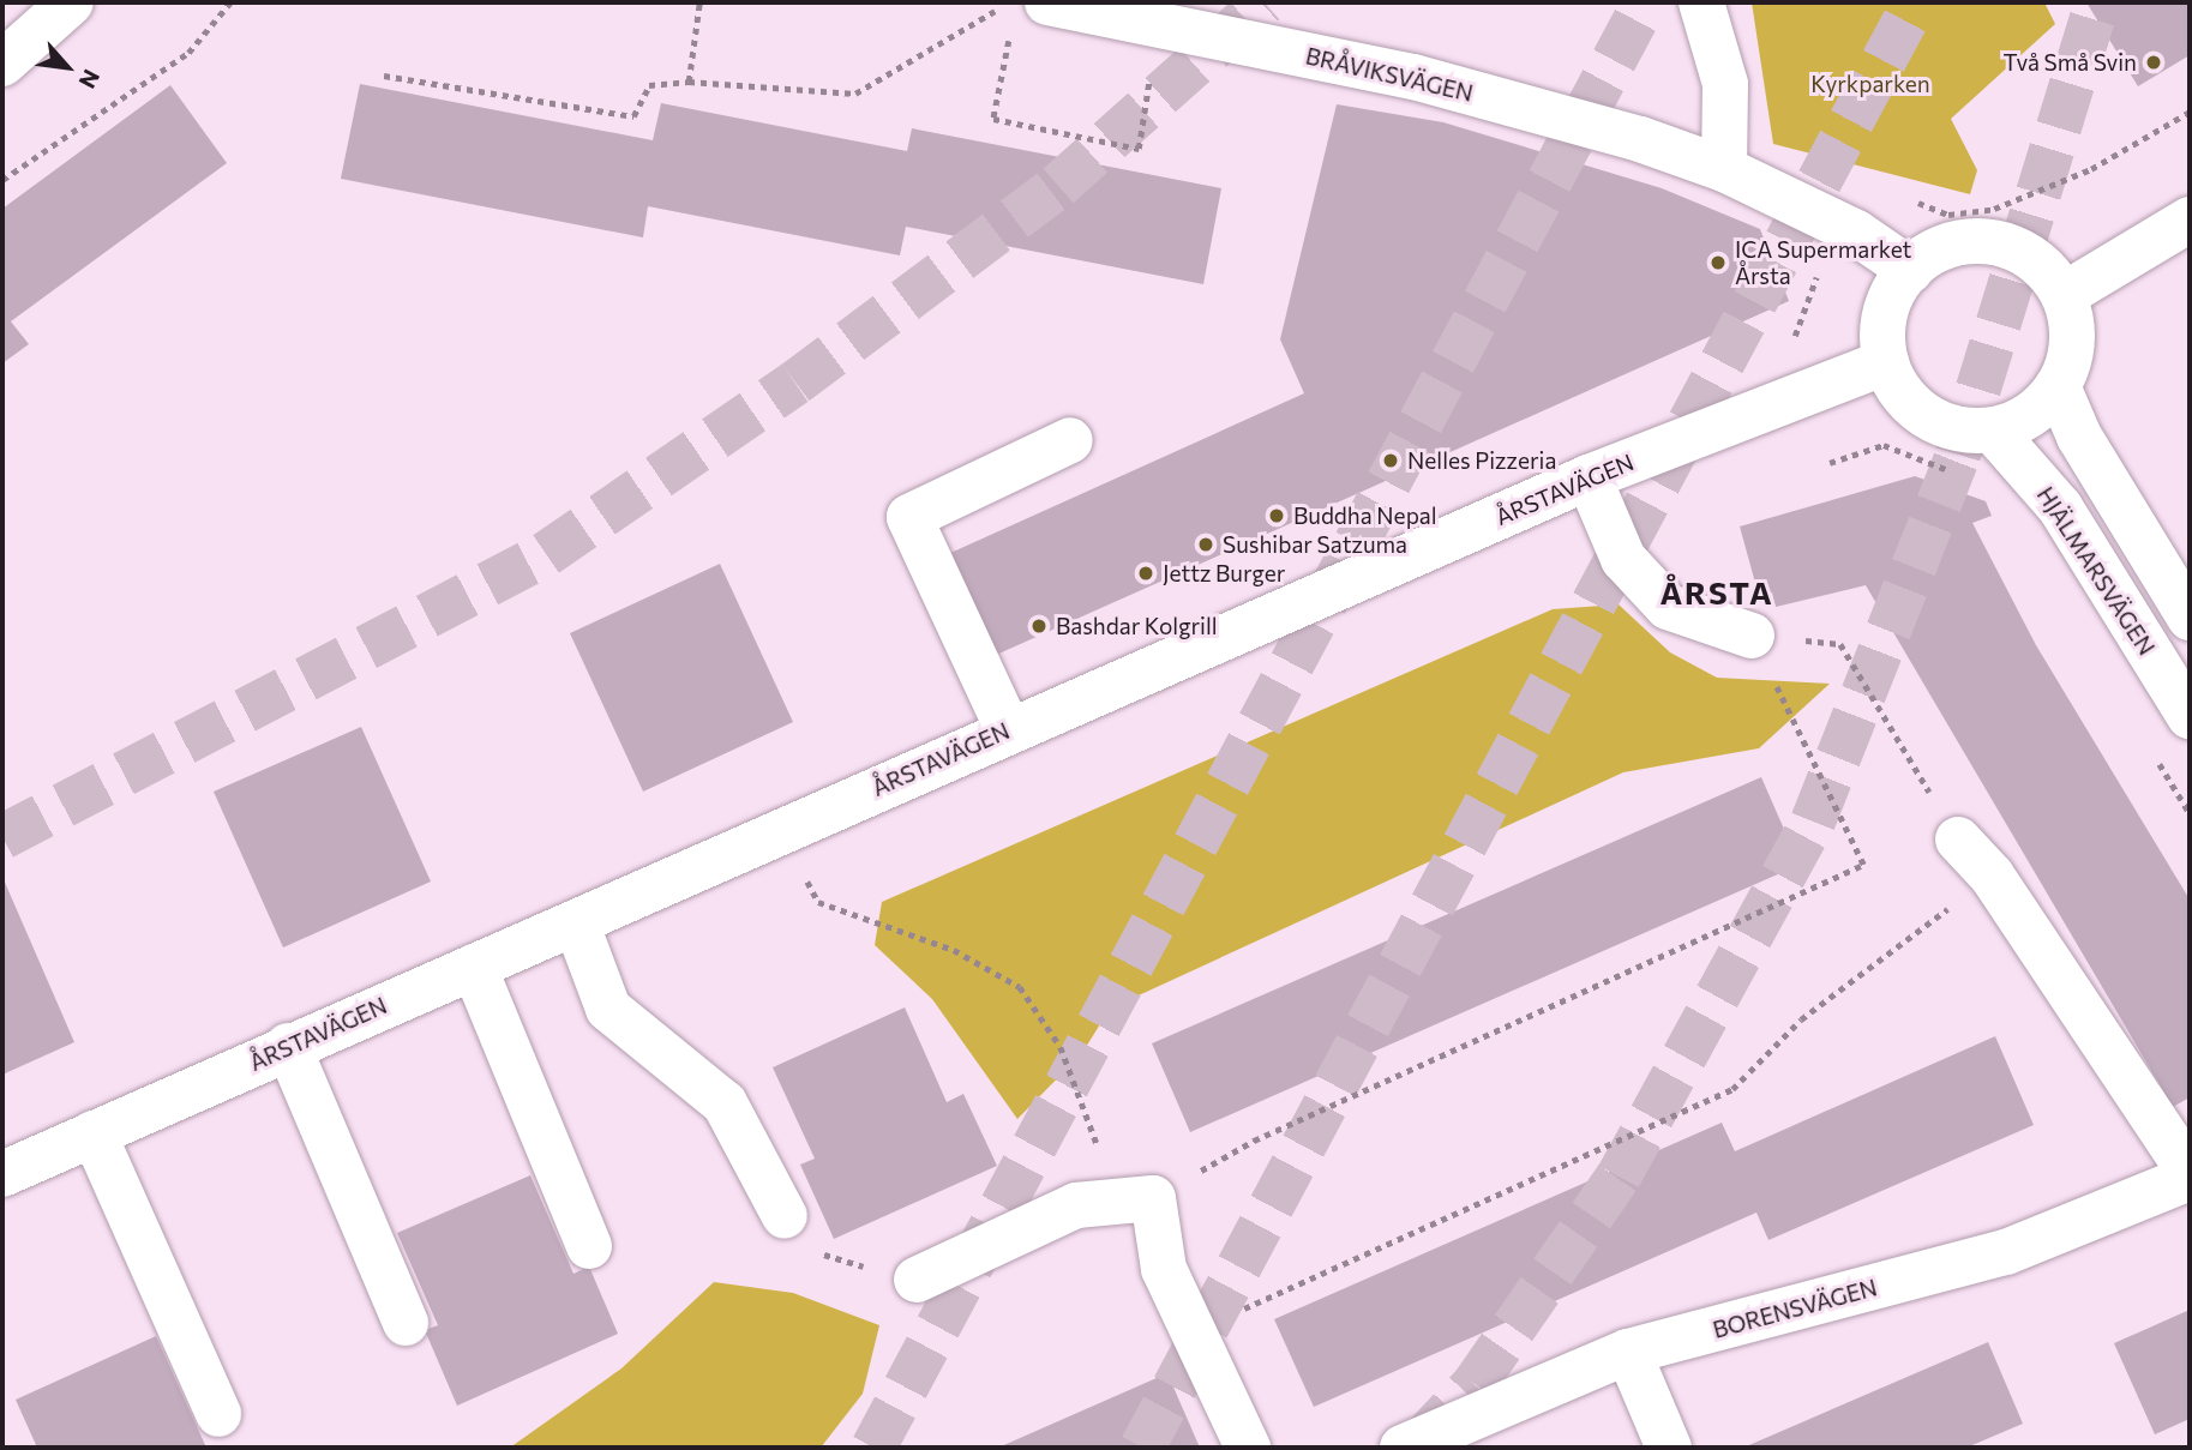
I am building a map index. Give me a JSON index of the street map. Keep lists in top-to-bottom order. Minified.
{"streets":{"street":["BRÅVIKSVÄGEN","ÅRSTAVÄGEN","HJÄLMARSVÄGEN","BORENSVÄGEN"]},"crossings":[["BRÅVIKSVÄGEN","ÅRSTAVÄGEN"],["BRÅVIKSVÄGEN","HJÄLMARSVÄGEN"],["ÅRSTAVÄGEN","HJÄLMARSVÄGEN"]],"districts":["ÅRSTA"],"parks":["Kyrkparken"],"places":["Två Små Svin","ICA Supermarket Årsta","Nelles Pizzeria","Buddha Nepal","Sushibar Satzuma","Jettz Burger","Bashdar Kolgrill"],"north":"bottom right"}
